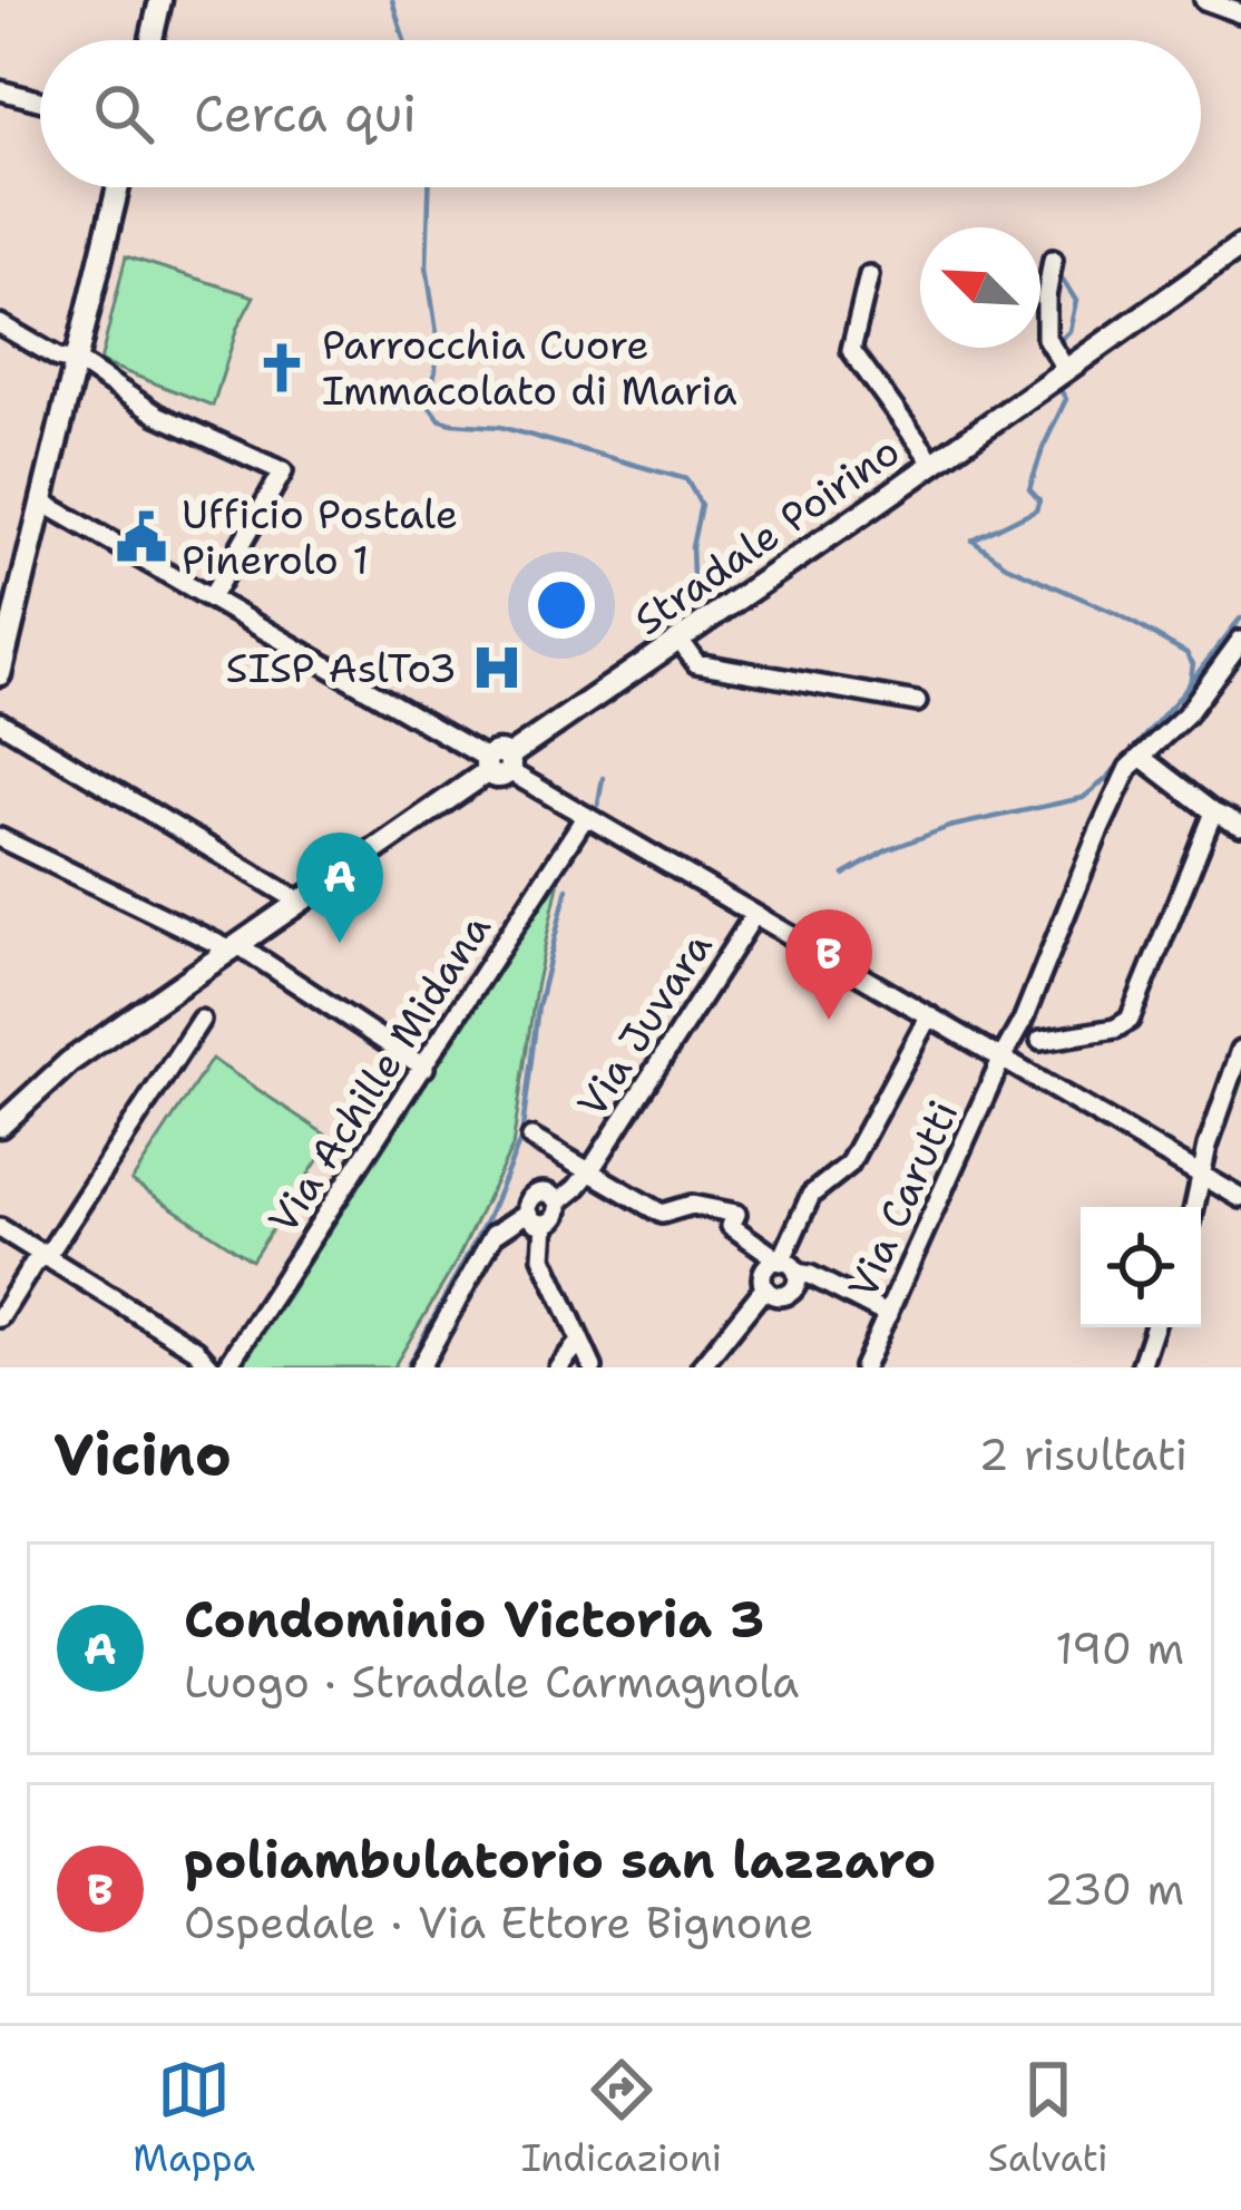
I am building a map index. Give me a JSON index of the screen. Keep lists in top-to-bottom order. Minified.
{"streets":{"main road":["Stradale Poirino"],"street":["Via Juvara","Via Achille Midana","Via Carutti"]},"places":{"church":["Parrocchia Cuore Immacolato di Maria"],"public building":["Ufficio Postale Pinerolo 1"],"hospital":["SISP AslTo3"]},"north":"top left","page":{"search":"Cerca qui","pins":["A","B"],"heading":["Vicino","2 risultati"],"list":[{"mark":"A","name":"Condominio Victoria 3","note":"Luogo · Stradale Carmagnola","value":"190 m"},{"mark":"B","name":"poliambulatorio san lazzaro","note":"Ospedale · Via Ettore Bignone","value":"230 m"}],"nav":["Mappa","Indicazioni","Salvati"]}}
